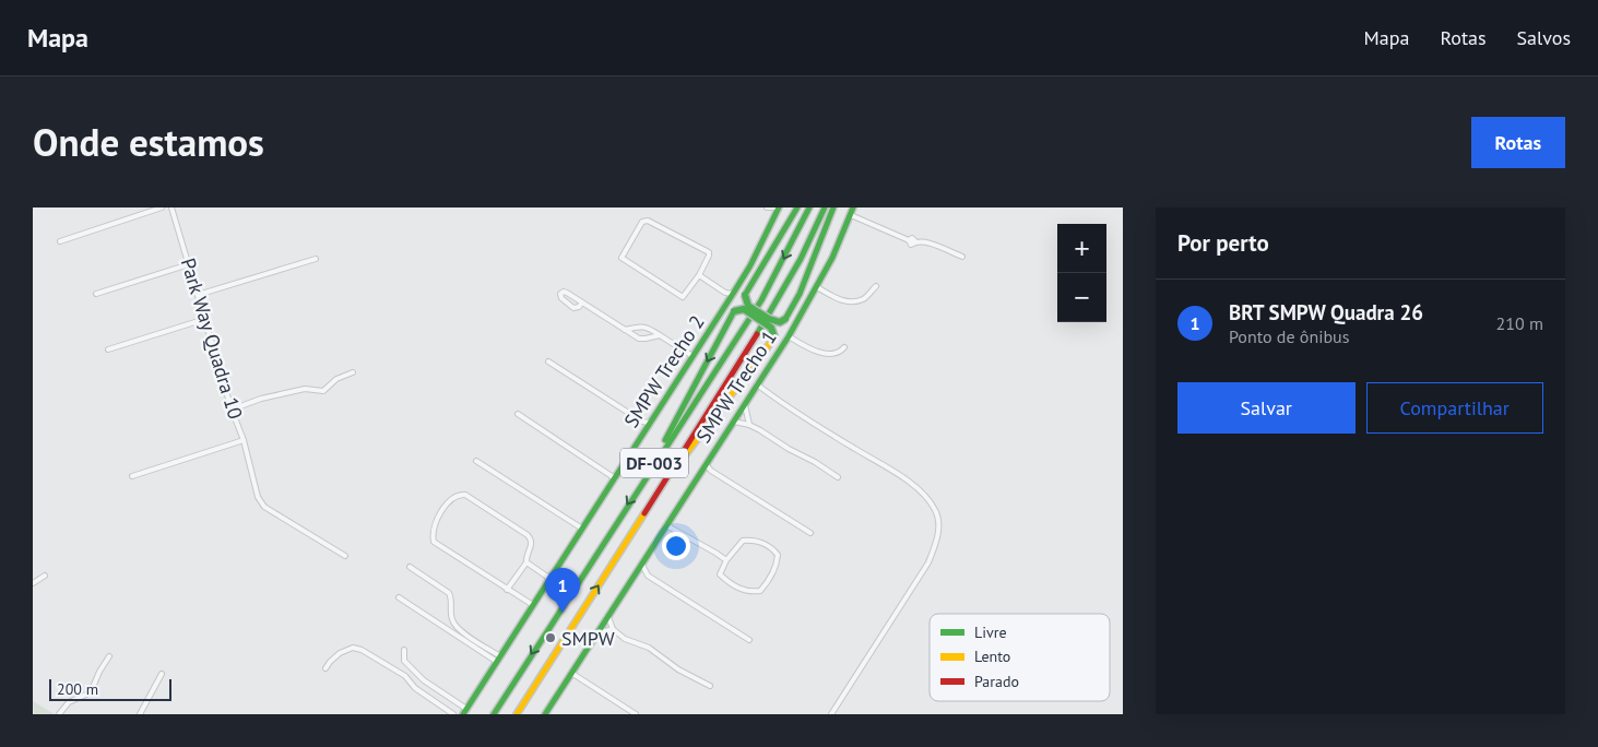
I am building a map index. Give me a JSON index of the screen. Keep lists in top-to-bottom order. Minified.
{"streets":{"main road":["SMPW Trecho 2","SMPW Trecho 1","DF-003"],"street":["Park Way Quadra 10"]},"places":["SMPW"],"legend":["Livre","Lento","Parado"],"scale_bar":"200 m","page":{"header":"Mapa","nav":["Mapa","Rotas","Salvos"],"title":"Onde estamos","buttons":["Rotas",["Salvar","Compartilhar"]],"heading":"Por perto","map_buttons":["+","−"],"list":[{"mark":"1","name":"BRT SMPW Quadra 26","note":"Ponto de ônibus","value":"210 m"}],"pins":"1","scale":"200 m"}}
